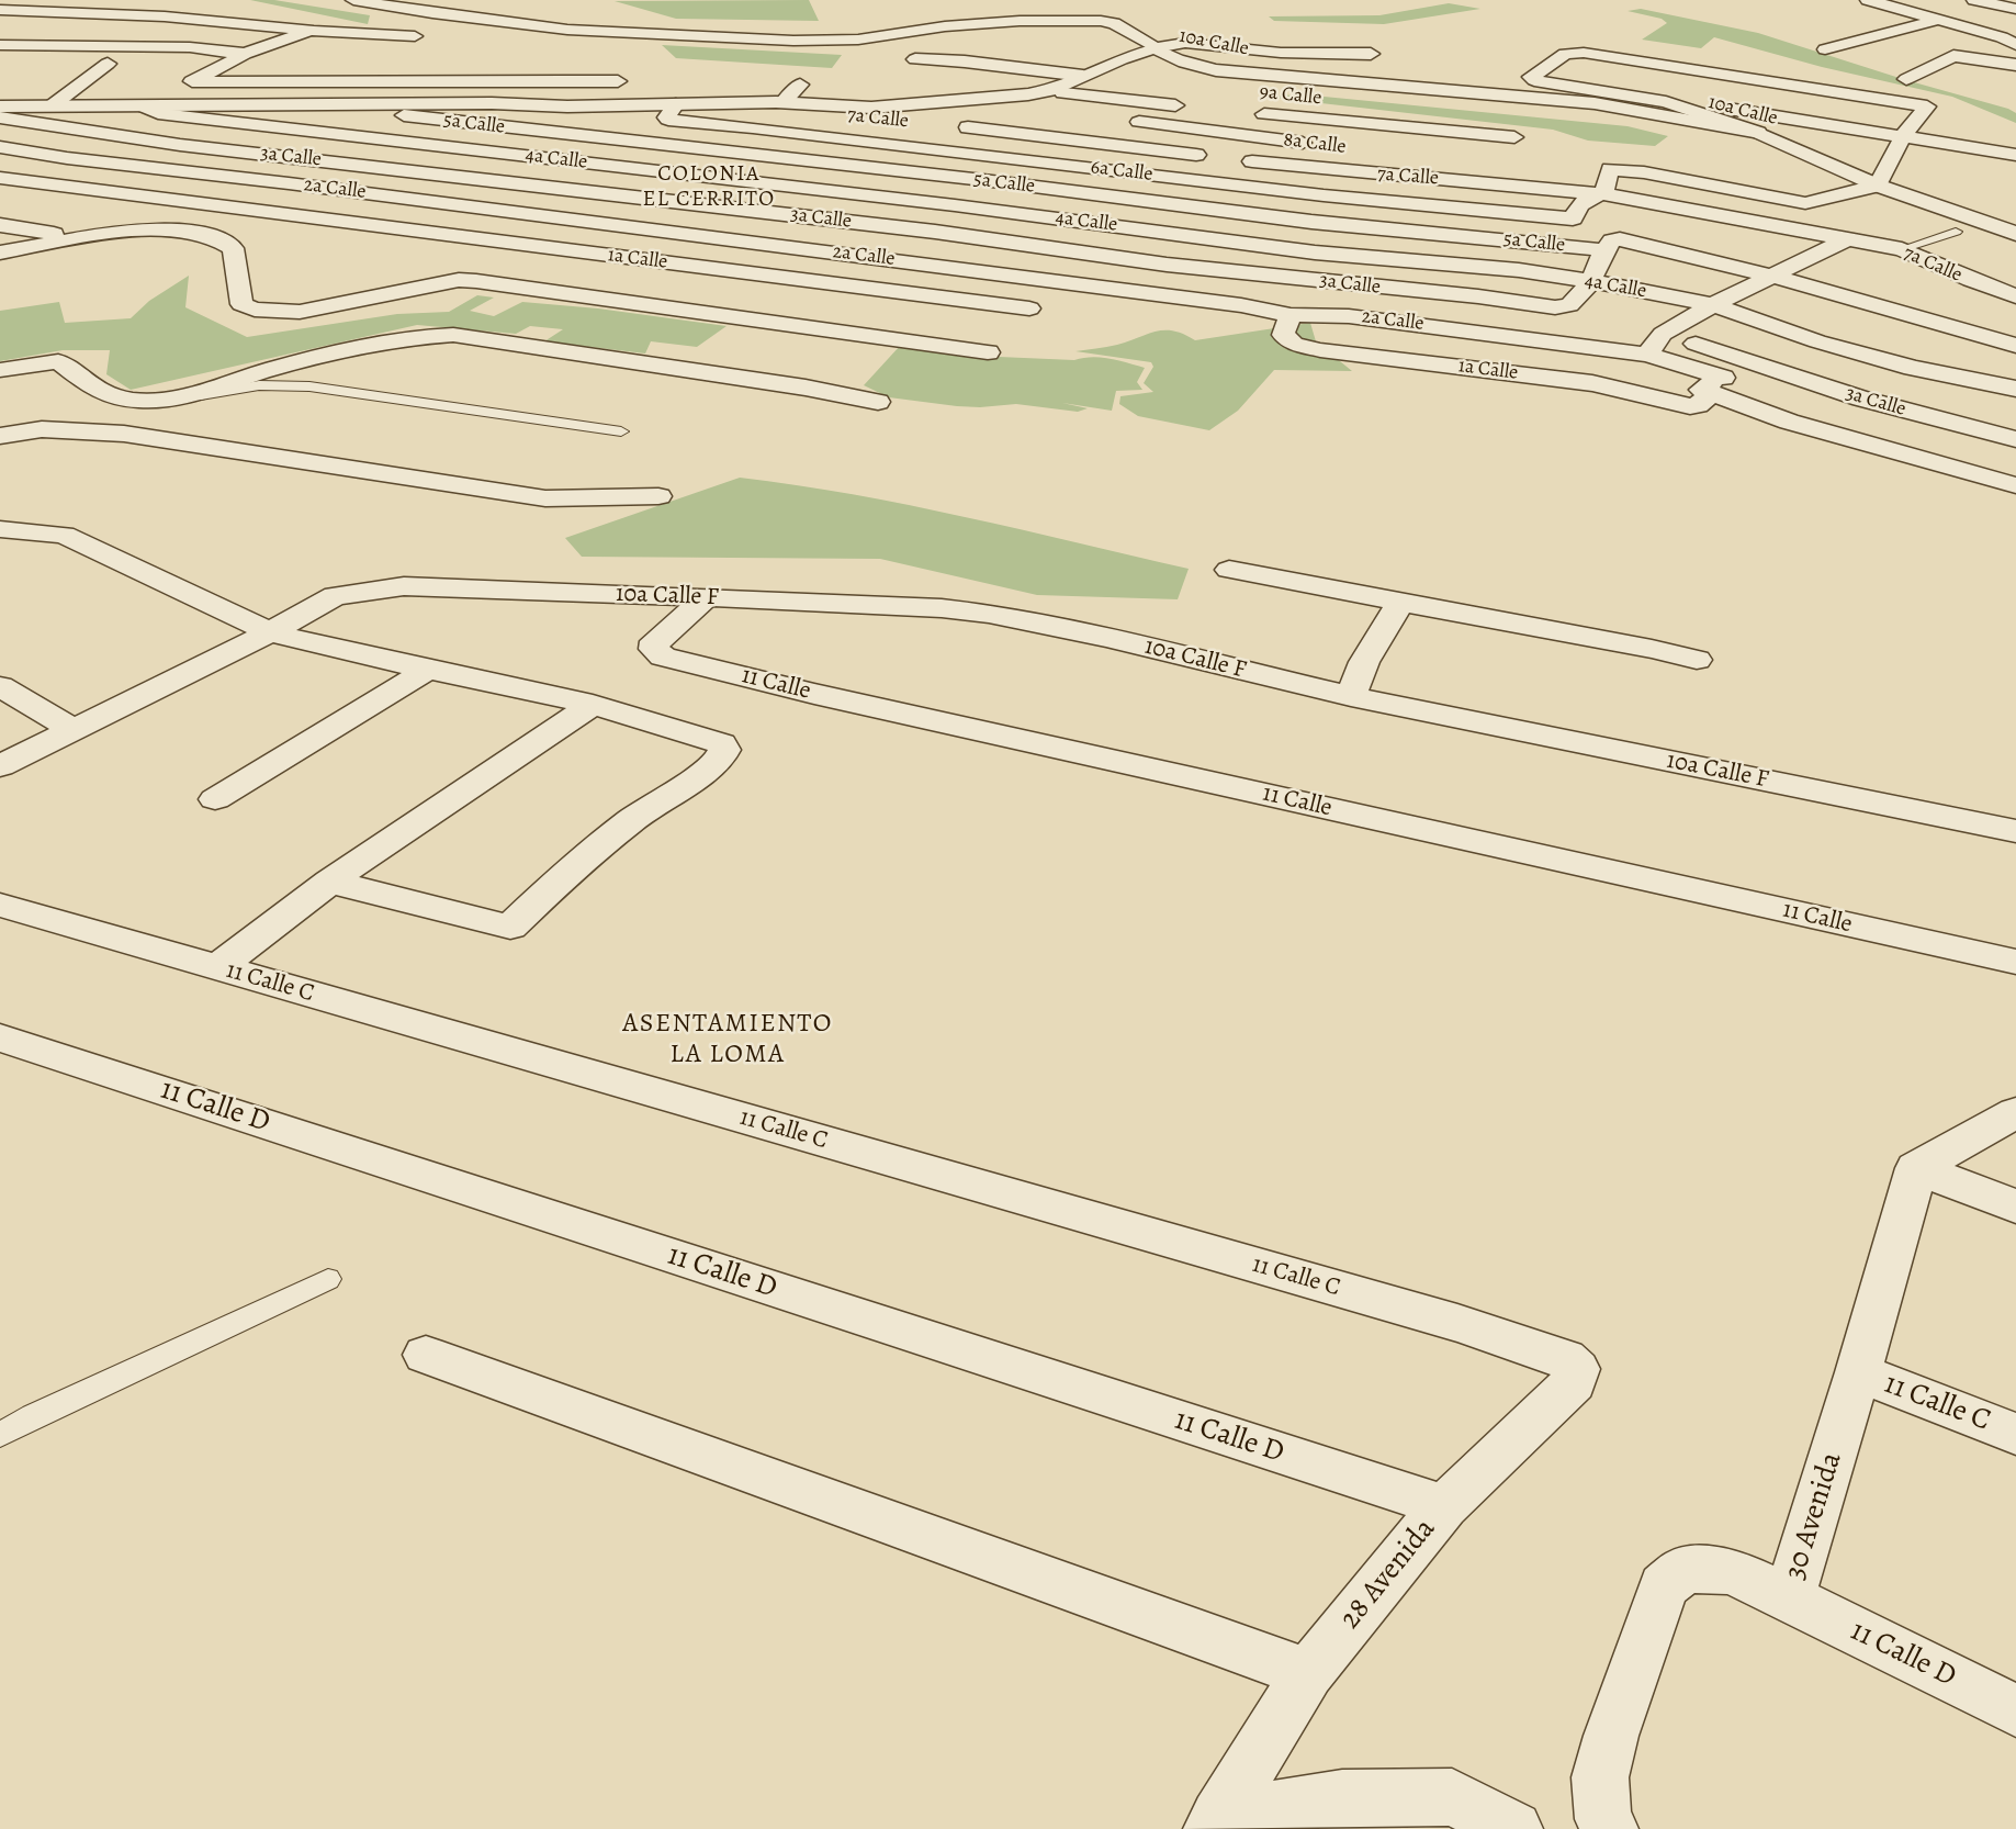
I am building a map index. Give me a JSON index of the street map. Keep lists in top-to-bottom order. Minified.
{"streets":{"street":["10a Calle","9a Calle","7a Calle","5a Calle","8a Calle","3a Calle","4a Calle","6a Calle","2a Calle","1a Calle","10a Calle F","11 Calle","11 Calle C","11 Calle D","30 Avenida","28 Avenida"]},"crossings":[["7a Calle","6a Calle"],["5a Calle","3a Calle"],["3a Calle","4a Calle"],["2a Calle","1a Calle"],["10a Calle F","11 Calle"],["11 Calle C","30 Avenida"],["11 Calle C","28 Avenida"],["11 Calle D","30 Avenida"],["11 Calle D","28 Avenida"]],"districts":["COLONIA EL CERRITO","ASENTAMIENTO LA LOMA"]}
